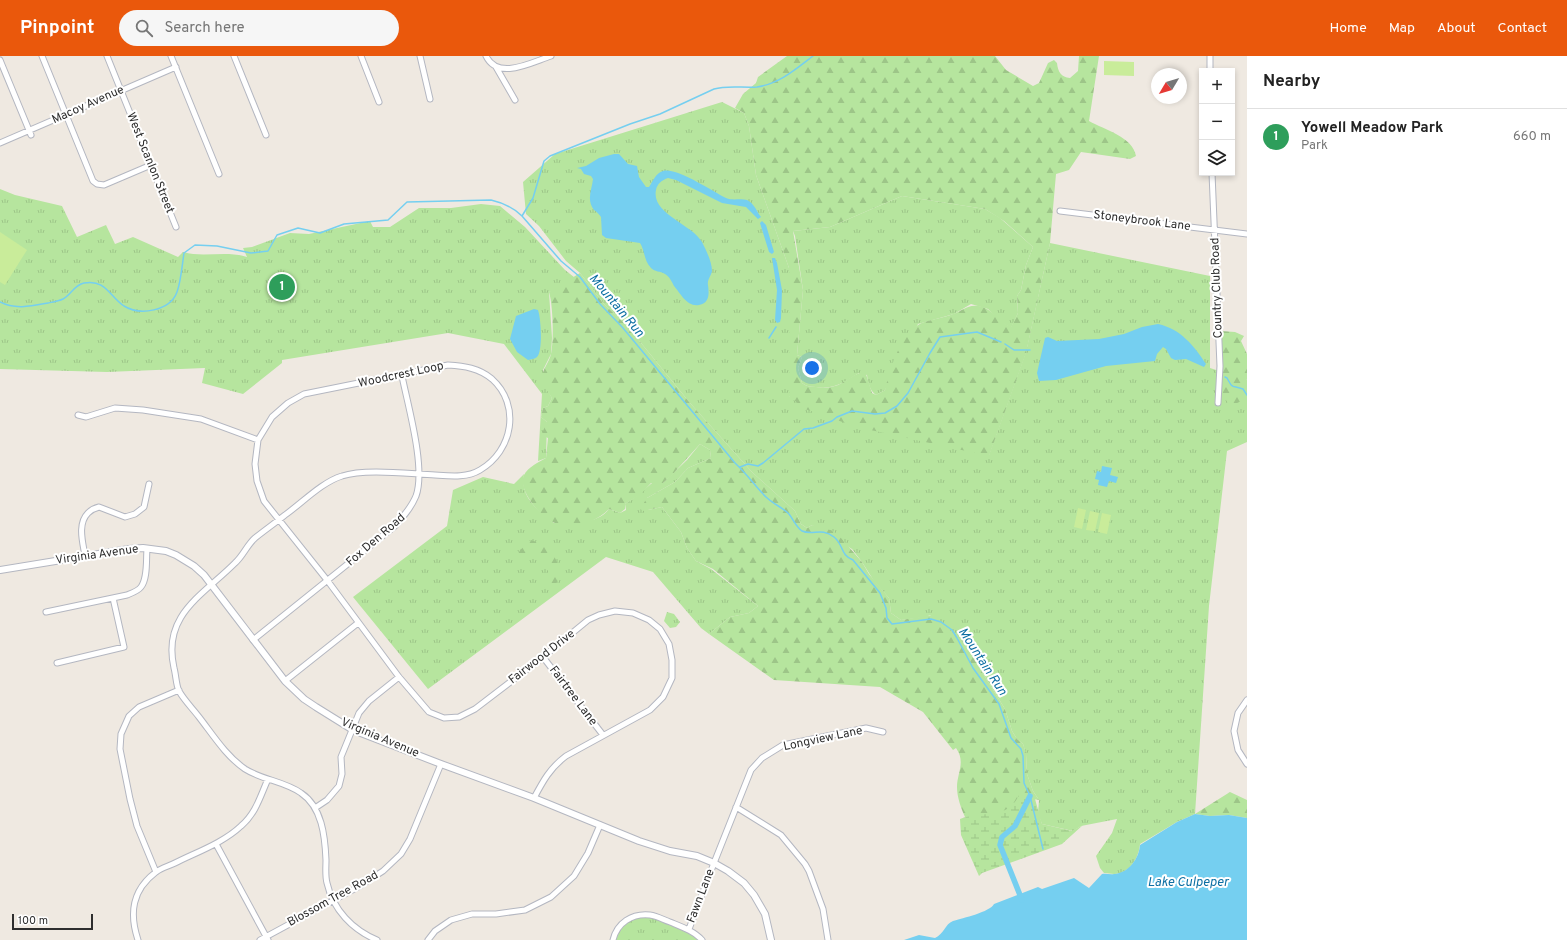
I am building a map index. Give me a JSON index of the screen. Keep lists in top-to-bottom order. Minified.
{"streets":{"street":["Macoy Avenue","West Scanlon Street","Stoneybrook Lane","Country Club Road","Woodcrest Loop","Fox Den Road","Virginia Avenue","Fairwood Drive","Fairtree Lane","Longview Lane","Fawn Lane","Blossom Tree Road"]},"crossings":[["Macoy Avenue","West Scanlon Street"],["Stoneybrook Lane","Country Club Road"],["Woodcrest Loop","Fox Den Road"],["Woodcrest Loop","Fairwood Drive"],["Fox Den Road","Virginia Avenue"],["Fox Den Road","Fairwood Drive"],["Virginia Avenue","Fairwood Drive"],["Virginia Avenue","Longview Lane"],["Virginia Avenue","Fawn Lane"],["Virginia Avenue","Blossom Tree Road"],["Fairwood Drive","Fairtree Lane"],["Longview Lane","Fawn Lane"]],"water":["Mountain Run","Lake Culpeper"],"scale_bar":"100 m","north":"bottom left","page":{"header":"Pinpoint","search":"Search here","nav":["Home","Map","About","Contact"],"heading":"Nearby","map_buttons":["+","−"],"list":[{"mark":"1","name":"Yowell Meadow Park","note":"Park","value":"660 m"}],"pins":"1","scale":"100 m"}}
